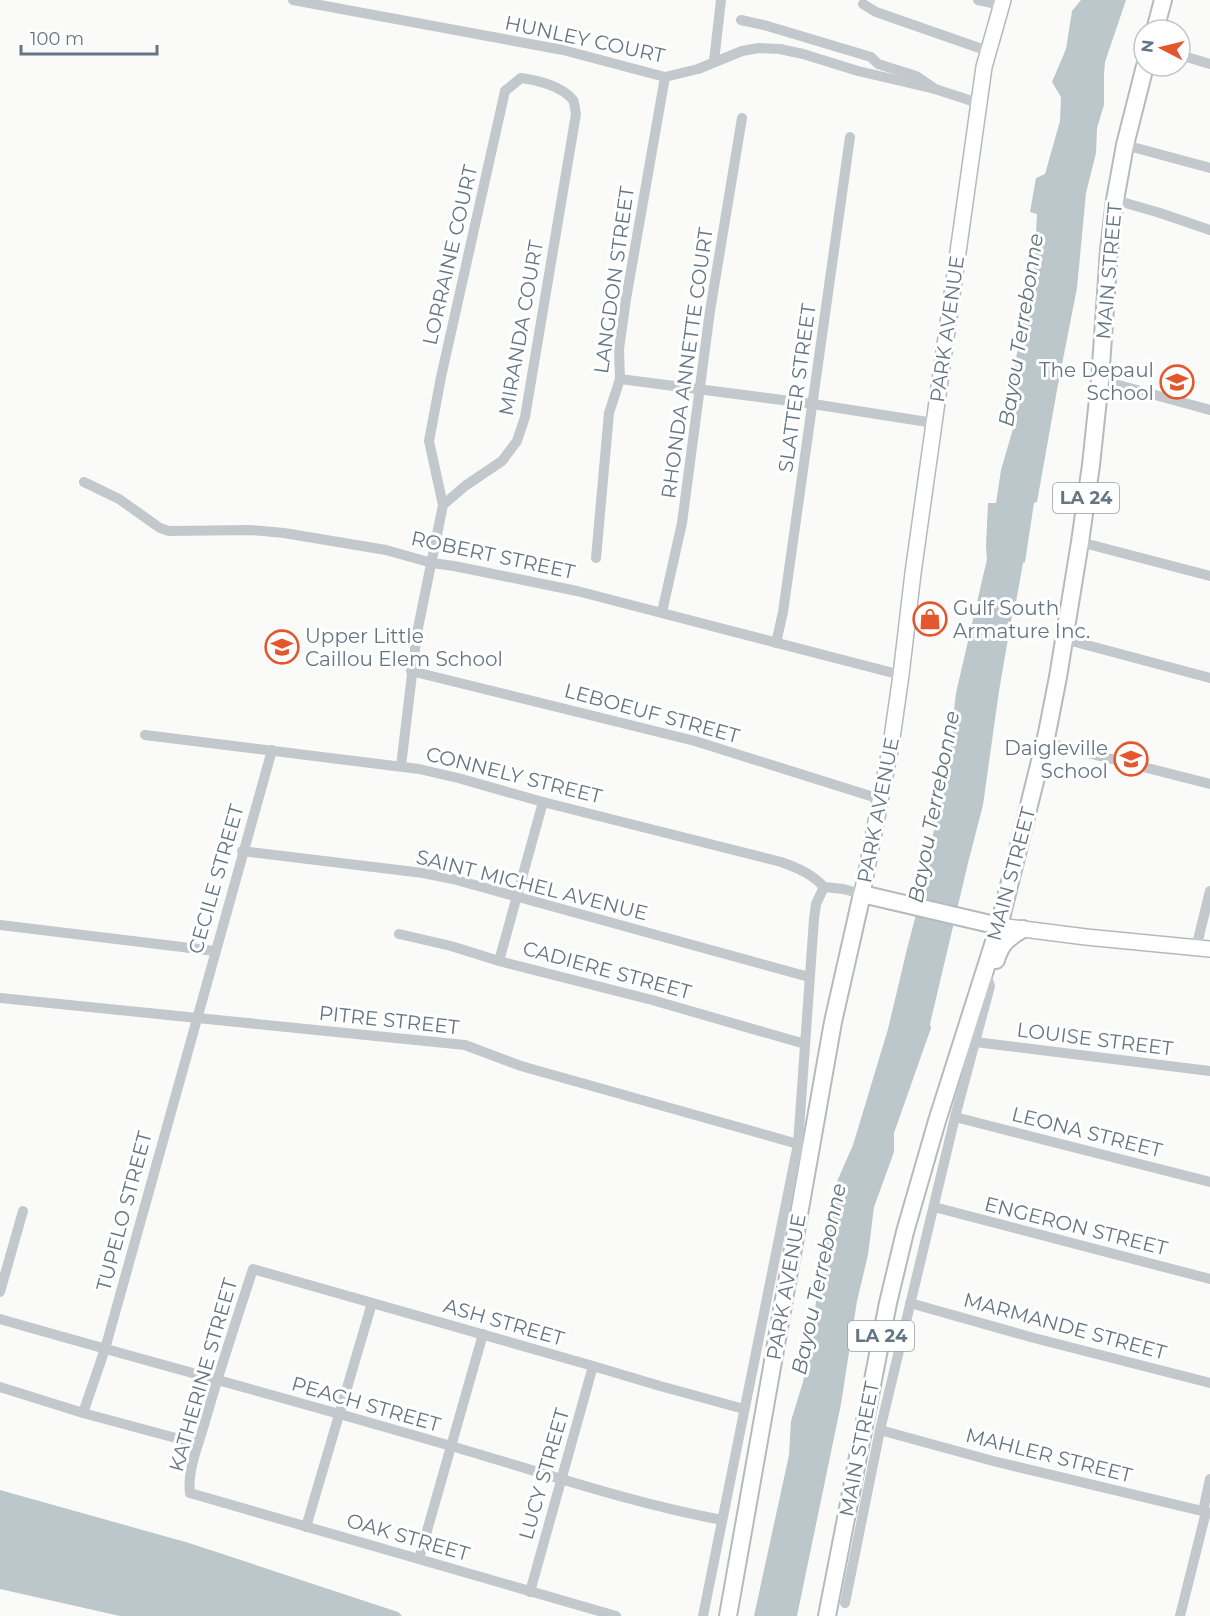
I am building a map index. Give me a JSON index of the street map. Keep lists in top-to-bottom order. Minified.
{"streets":{"main road":["MAIN STREET","PARK AVENUE","LA 24"],"street":["HUNLEY COURT","LORRAINE COURT","LANGDON STREET","MIRANDA COURT","RHONDA ANNETTE COURT","SLATTER STREET","ROBERT STREET","LEBOEUF STREET","CONNELY STREET","CECILE STREET","SAINT MICHEL AVENUE","CADIERE STREET","PITRE STREET","LOUISE STREET","LEONA STREET","TUPELO STREET","ENGERON STREET","ASH STREET","MARMANDE STREET","KATHERINE STREET","PEACH STREET","MAHLER STREET","LUCY STREET","OAK STREET"]},"crossings":[["HUNLEY COURT","LANGDON STREET"],["LORRAINE COURT","MIRANDA COURT"],["MAIN STREET","LOUISE STREET"],["MAIN STREET","LEONA STREET"],["MAIN STREET","ENGERON STREET"],["MAIN STREET","MARMANDE STREET"],["MAIN STREET","MAHLER STREET"],["PARK AVENUE","ROBERT STREET"],["PARK AVENUE","LEBOEUF STREET"],["PARK AVENUE","CONNELY STREET"],["PARK AVENUE","SAINT MICHEL AVENUE"],["PARK AVENUE","CADIERE STREET"],["PARK AVENUE","PITRE STREET"],["PARK AVENUE","ASH STREET"],["PARK AVENUE","PEACH STREET"],["RHONDA ANNETTE COURT","ROBERT STREET"],["SLATTER STREET","ROBERT STREET"],["CONNELY STREET","CECILE STREET"],["CECILE STREET","SAINT MICHEL AVENUE"],["CECILE STREET","PITRE STREET"],["CECILE STREET","TUPELO STREET"],["PITRE STREET","TUPELO STREET"],["TUPELO STREET","PEACH STREET"],["ASH STREET","KATHERINE STREET"],["ASH STREET","LUCY STREET"],["KATHERINE STREET","PEACH STREET"],["KATHERINE STREET","OAK STREET"],["PEACH STREET","LUCY STREET"],["LUCY STREET","OAK STREET"]],"water":["Bayou Terrebonne"],"places":{"school or university":["The Depaul School","Upper Little Caillou Elem School","Daigleville School"],"shop":["Gulf South Armature Inc."]},"scale_bar":"100 m","north":"left"}
